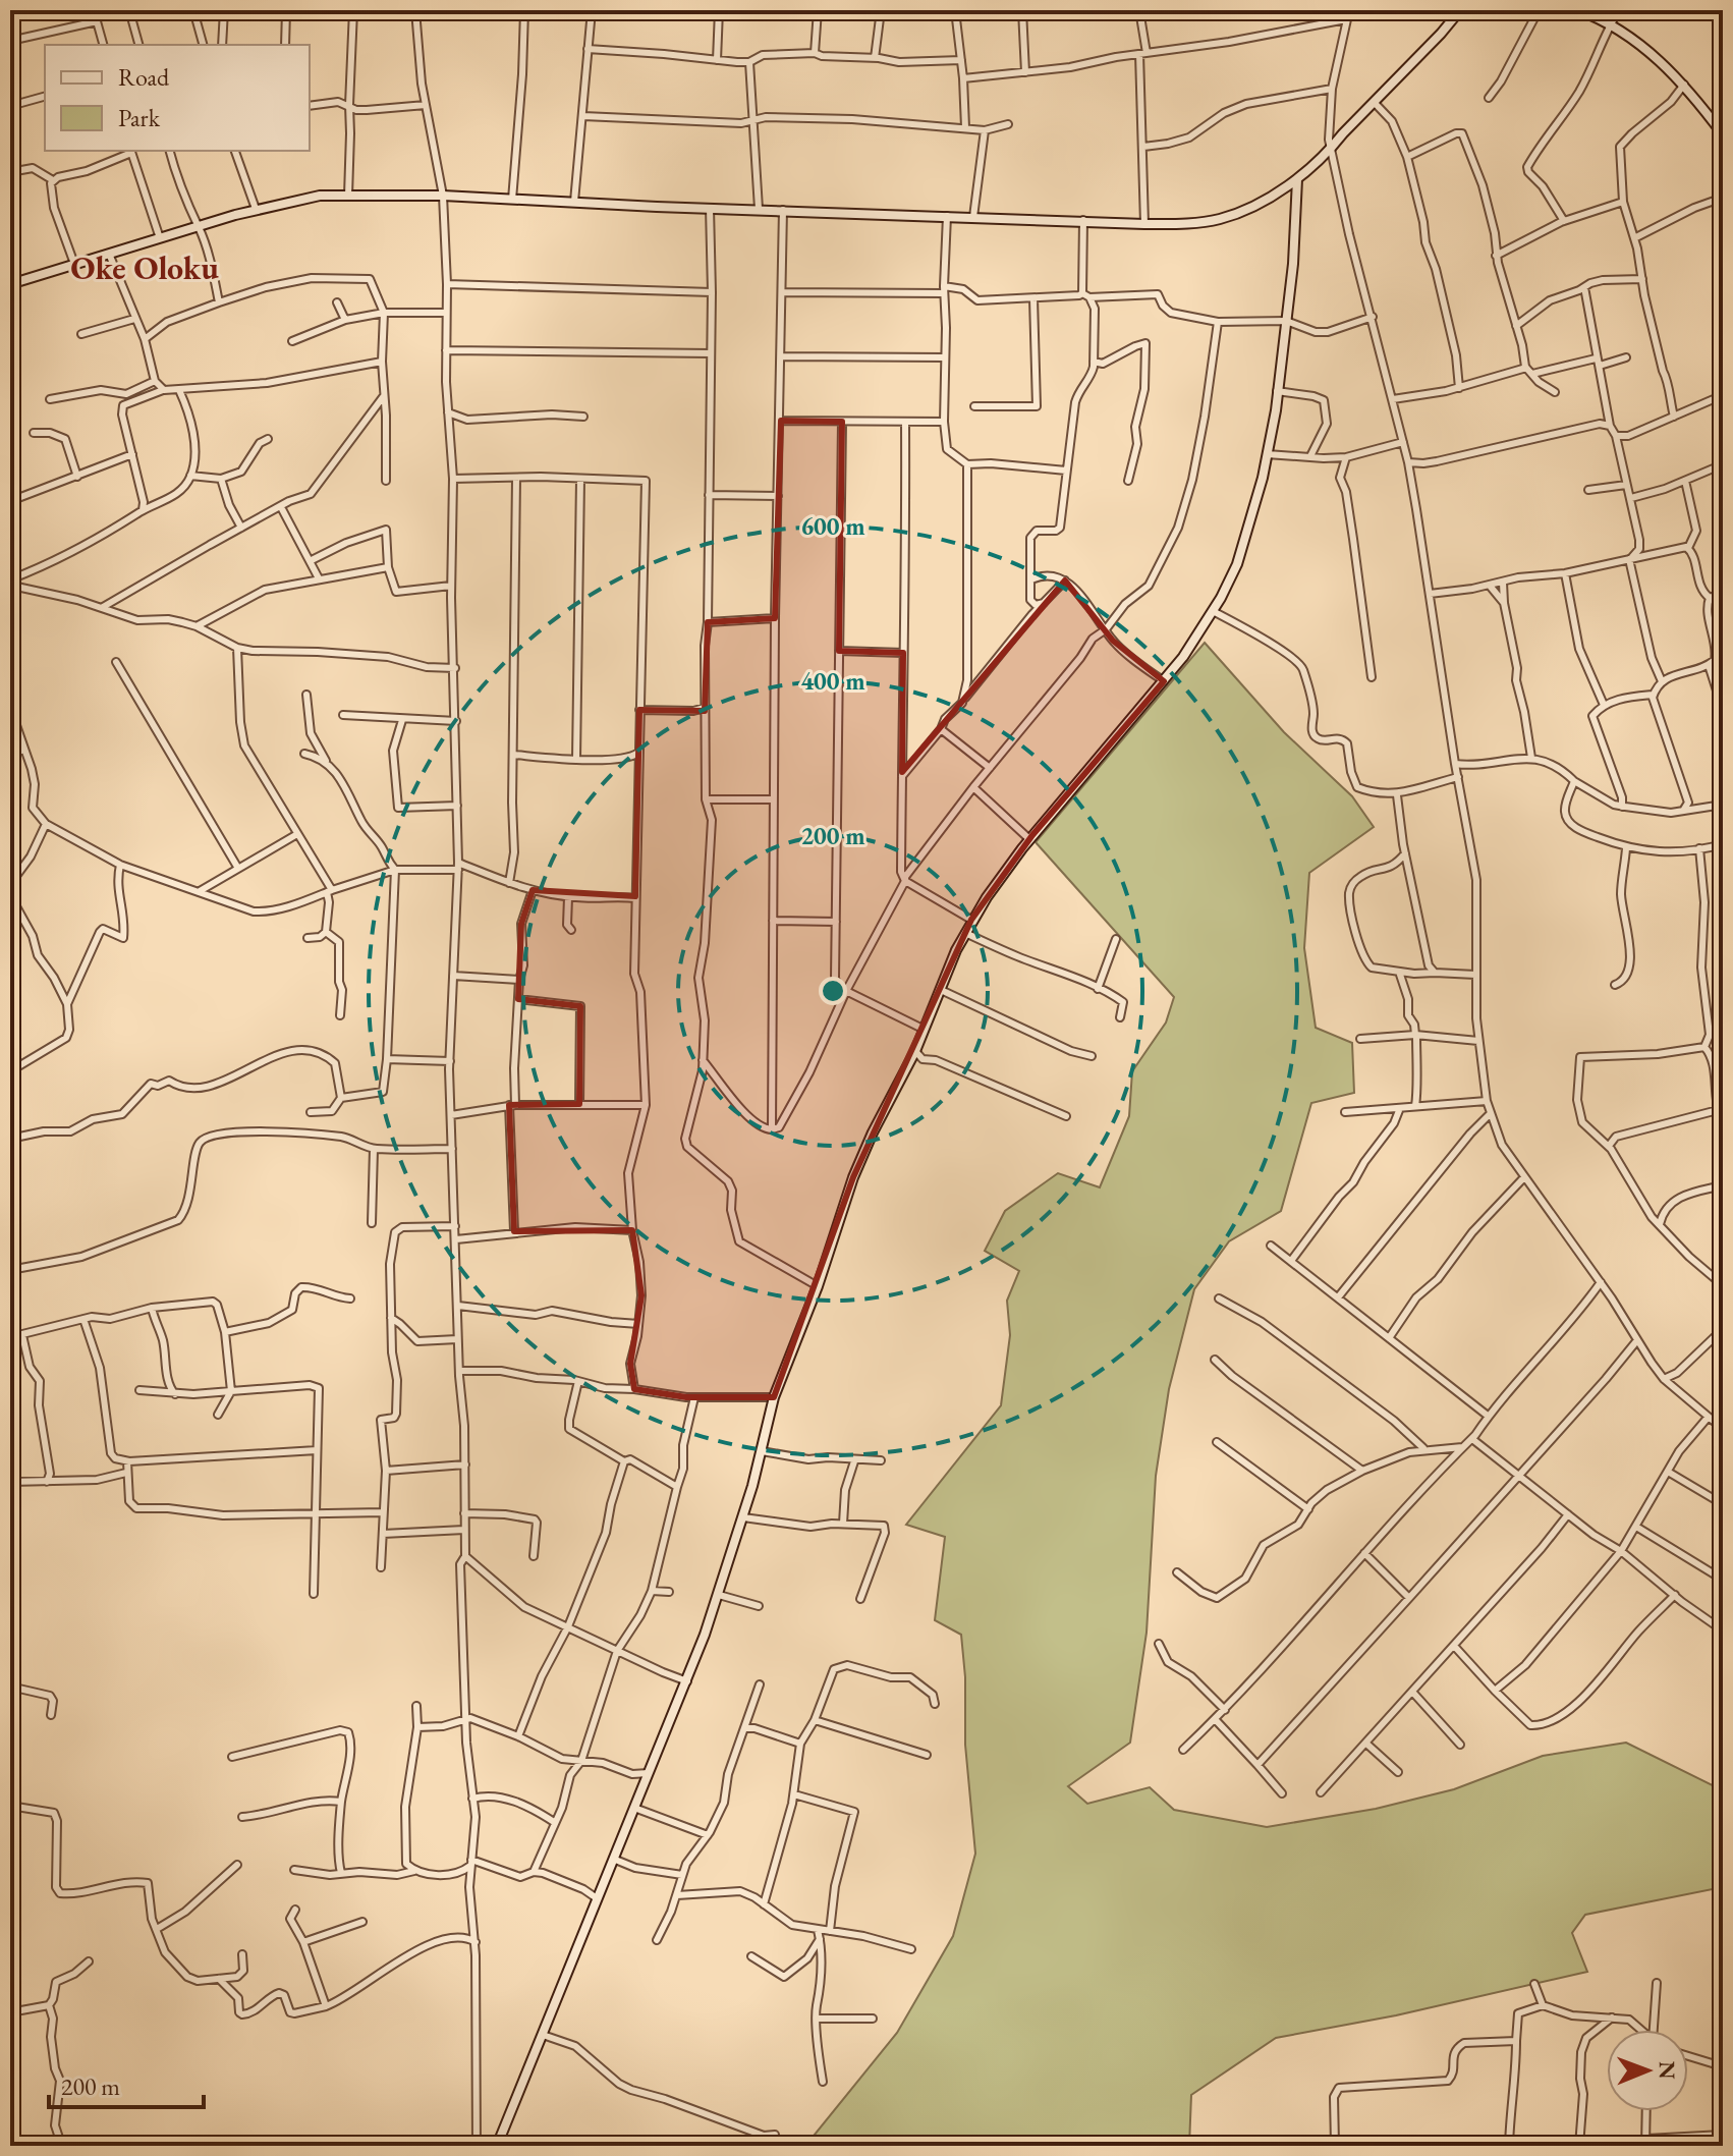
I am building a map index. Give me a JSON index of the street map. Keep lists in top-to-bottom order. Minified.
{"districts":["Oke Oloku"],"legend":["Road","Park"],"scale_bar":"200 m","north":"right","rings":["600 m","400 m","200 m"]}
